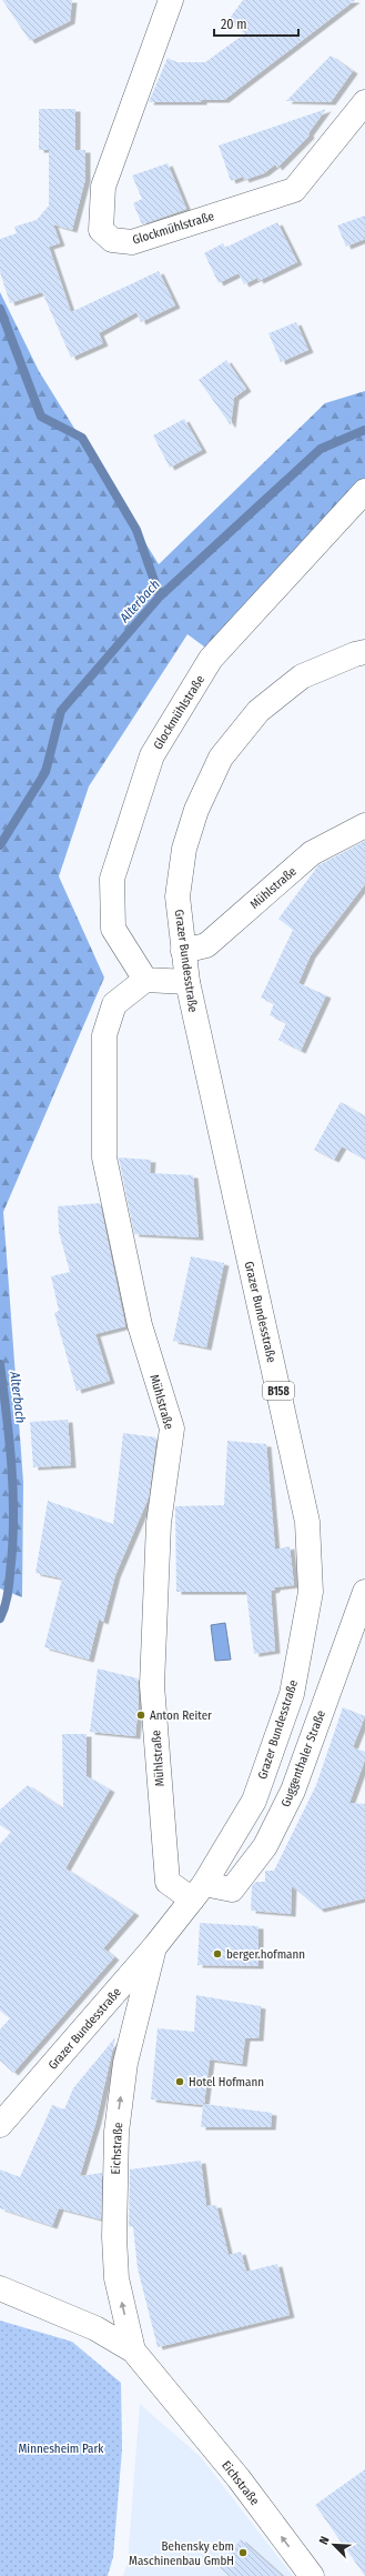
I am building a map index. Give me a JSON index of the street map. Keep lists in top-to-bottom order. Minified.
{"streets":{"street":["Glockmühlstraße","Mühlstraße","Grazer Bundesstraße","B158","Guggenthaler Straße","Eichstraße"]},"crossings":[["Glockmühlstraße","Mühlstraße"],["Mühlstraße","Grazer Bundesstraße"],["Mühlstraße","Guggenthaler Straße"],["Grazer Bundesstraße","Guggenthaler Straße"],["Grazer Bundesstraße","Eichstraße"]],"one_way":["Eichstraße"],"water":["Alterbach"],"parks":["Minnesheim Park"],"places":["Anton Reiter","berger.hofmann","Hotel Hofmann","Behensky ebm Maschinenbau GmbH"],"scale_bar":"20 m","north":"top left"}
